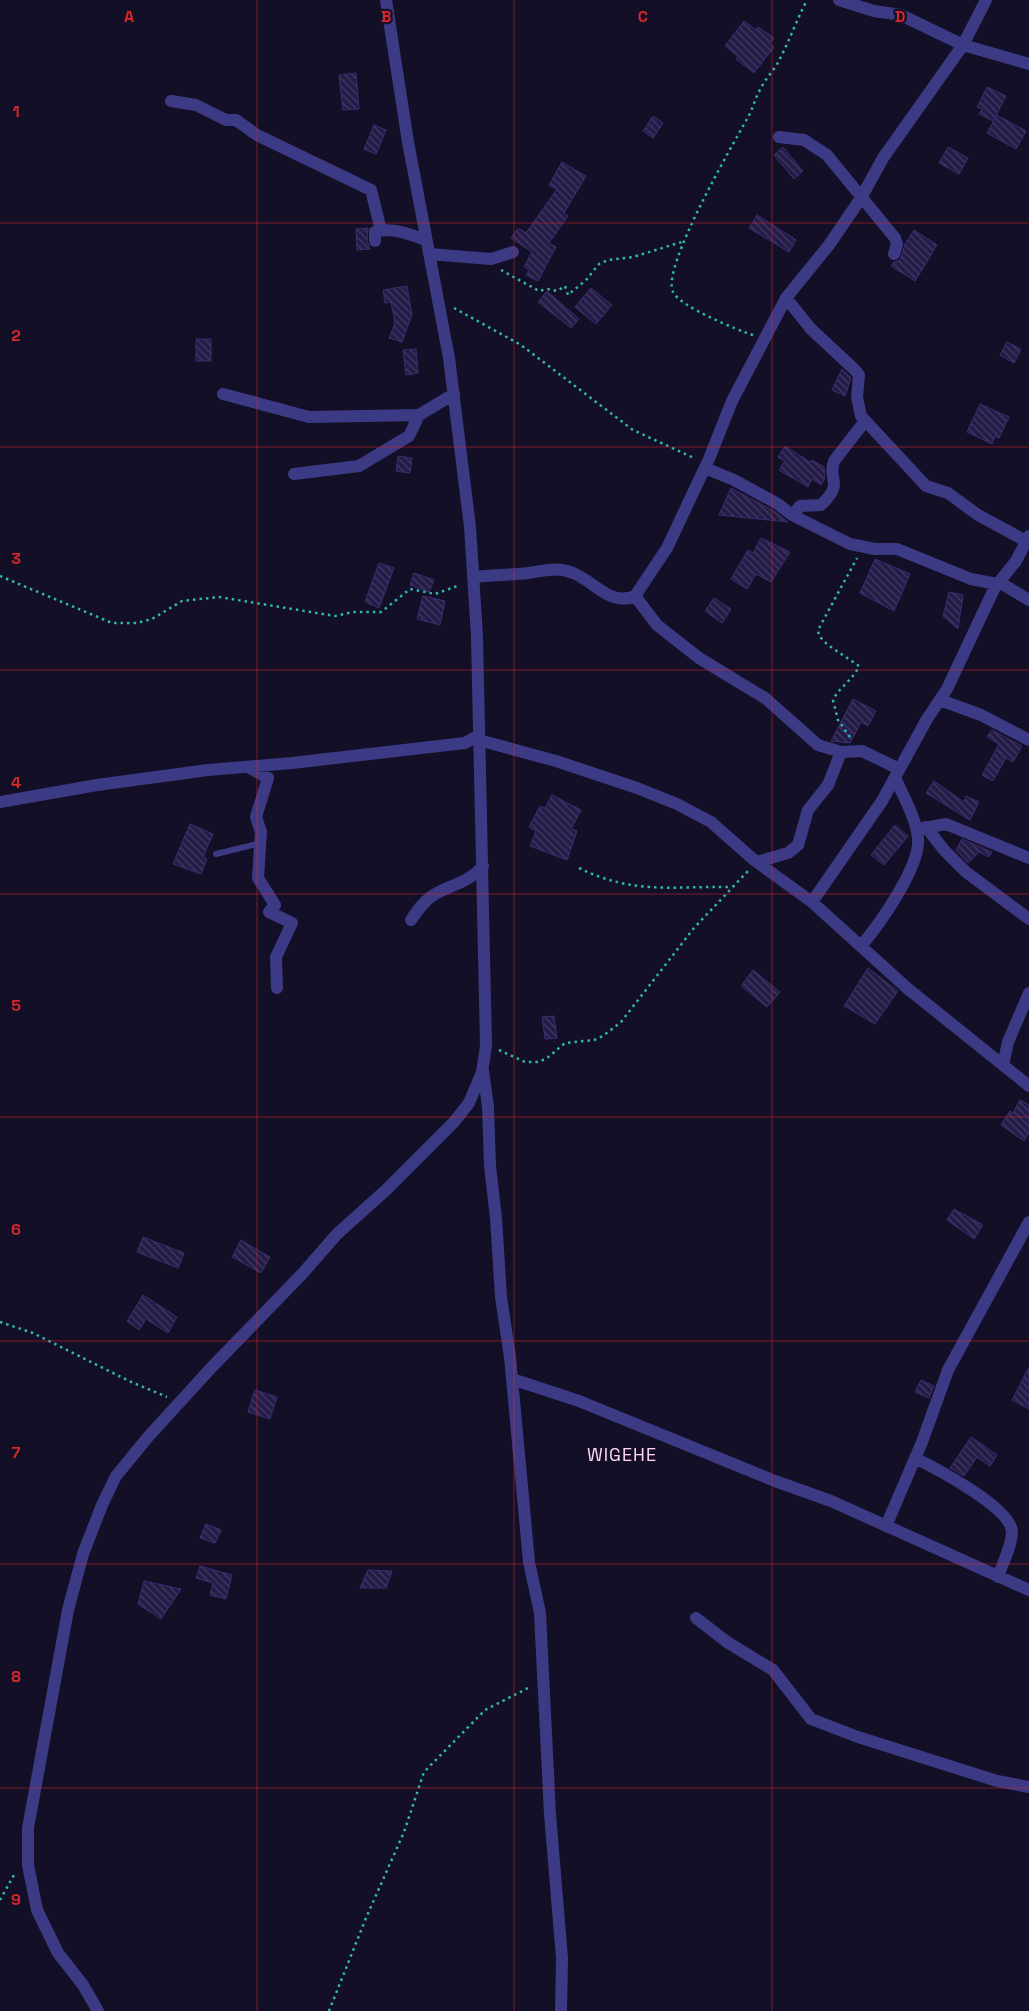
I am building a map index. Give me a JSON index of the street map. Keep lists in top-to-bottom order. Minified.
{"districts":["WIGEHE"],"grid":{"columns":["A","B","C","D"],"rows":["1","2","3","4","5","6","7","8","9"]}}
